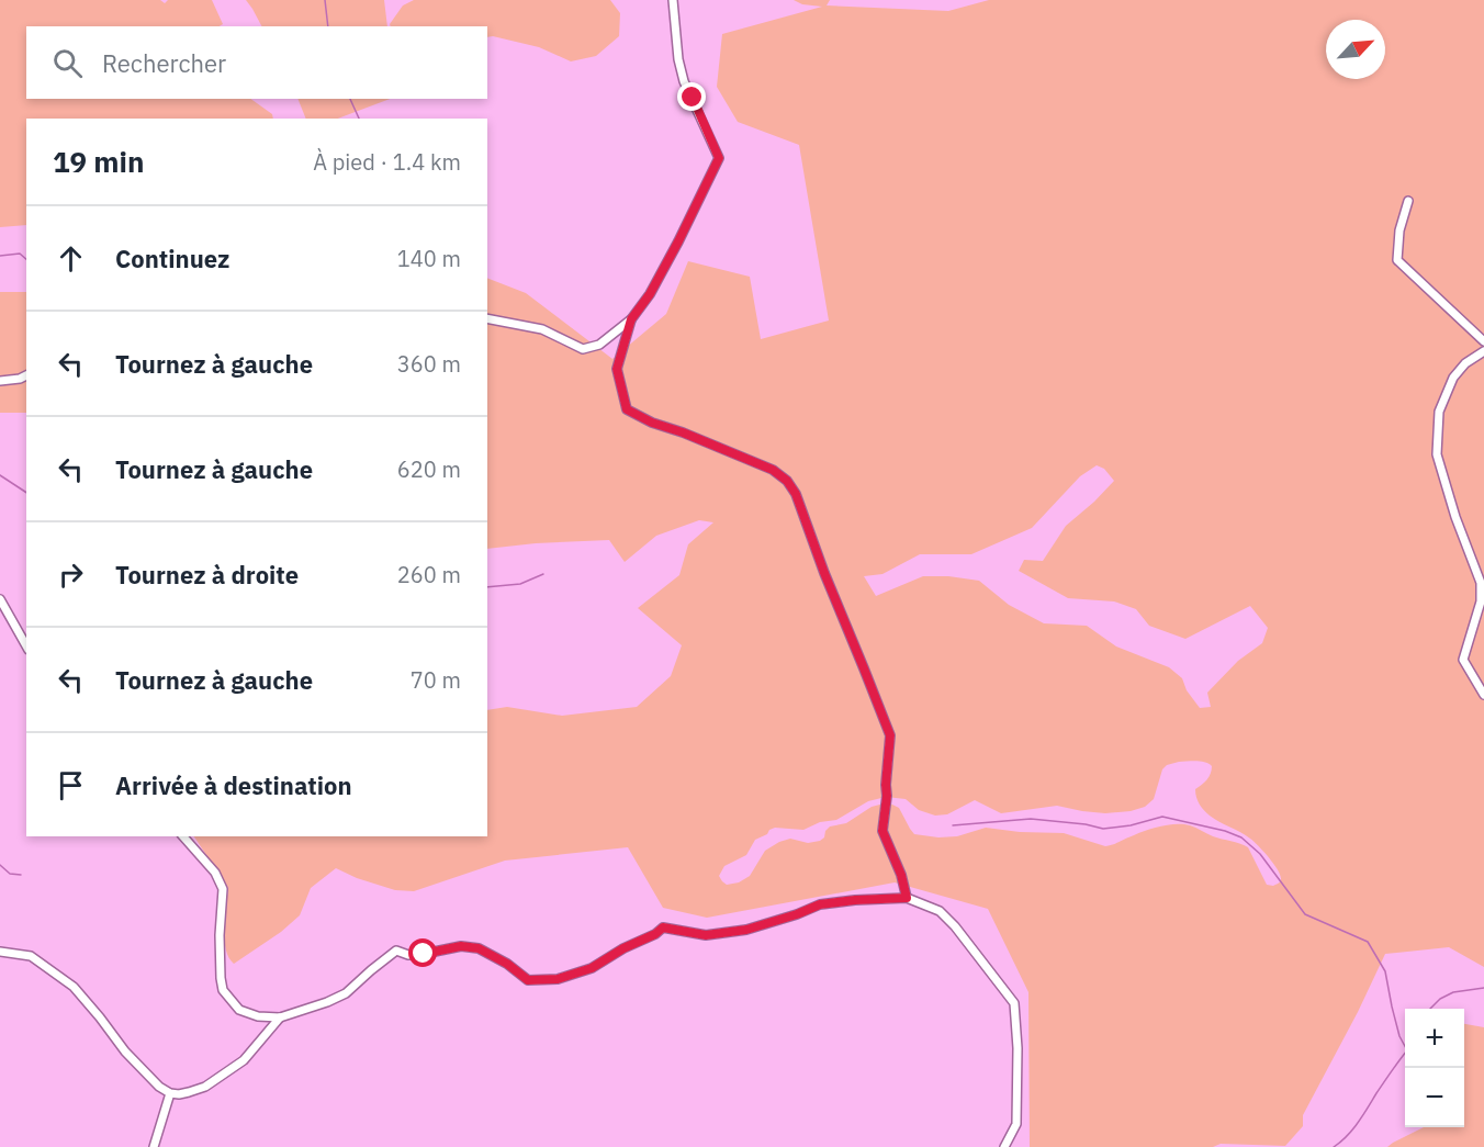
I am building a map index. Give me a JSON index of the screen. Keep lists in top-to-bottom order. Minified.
{"north":"top right","page":{"search":"Rechercher","heading":["19 min","À pied · 1.4 km"],"list":[["Continuez","140 m"],["Tournez à gauche","360 m"],["Tournez à gauche","620 m"],["Tournez à droite","260 m"],["Tournez à gauche","70 m"],"Arrivée à destination"],"map_buttons":["+","−"]}}
